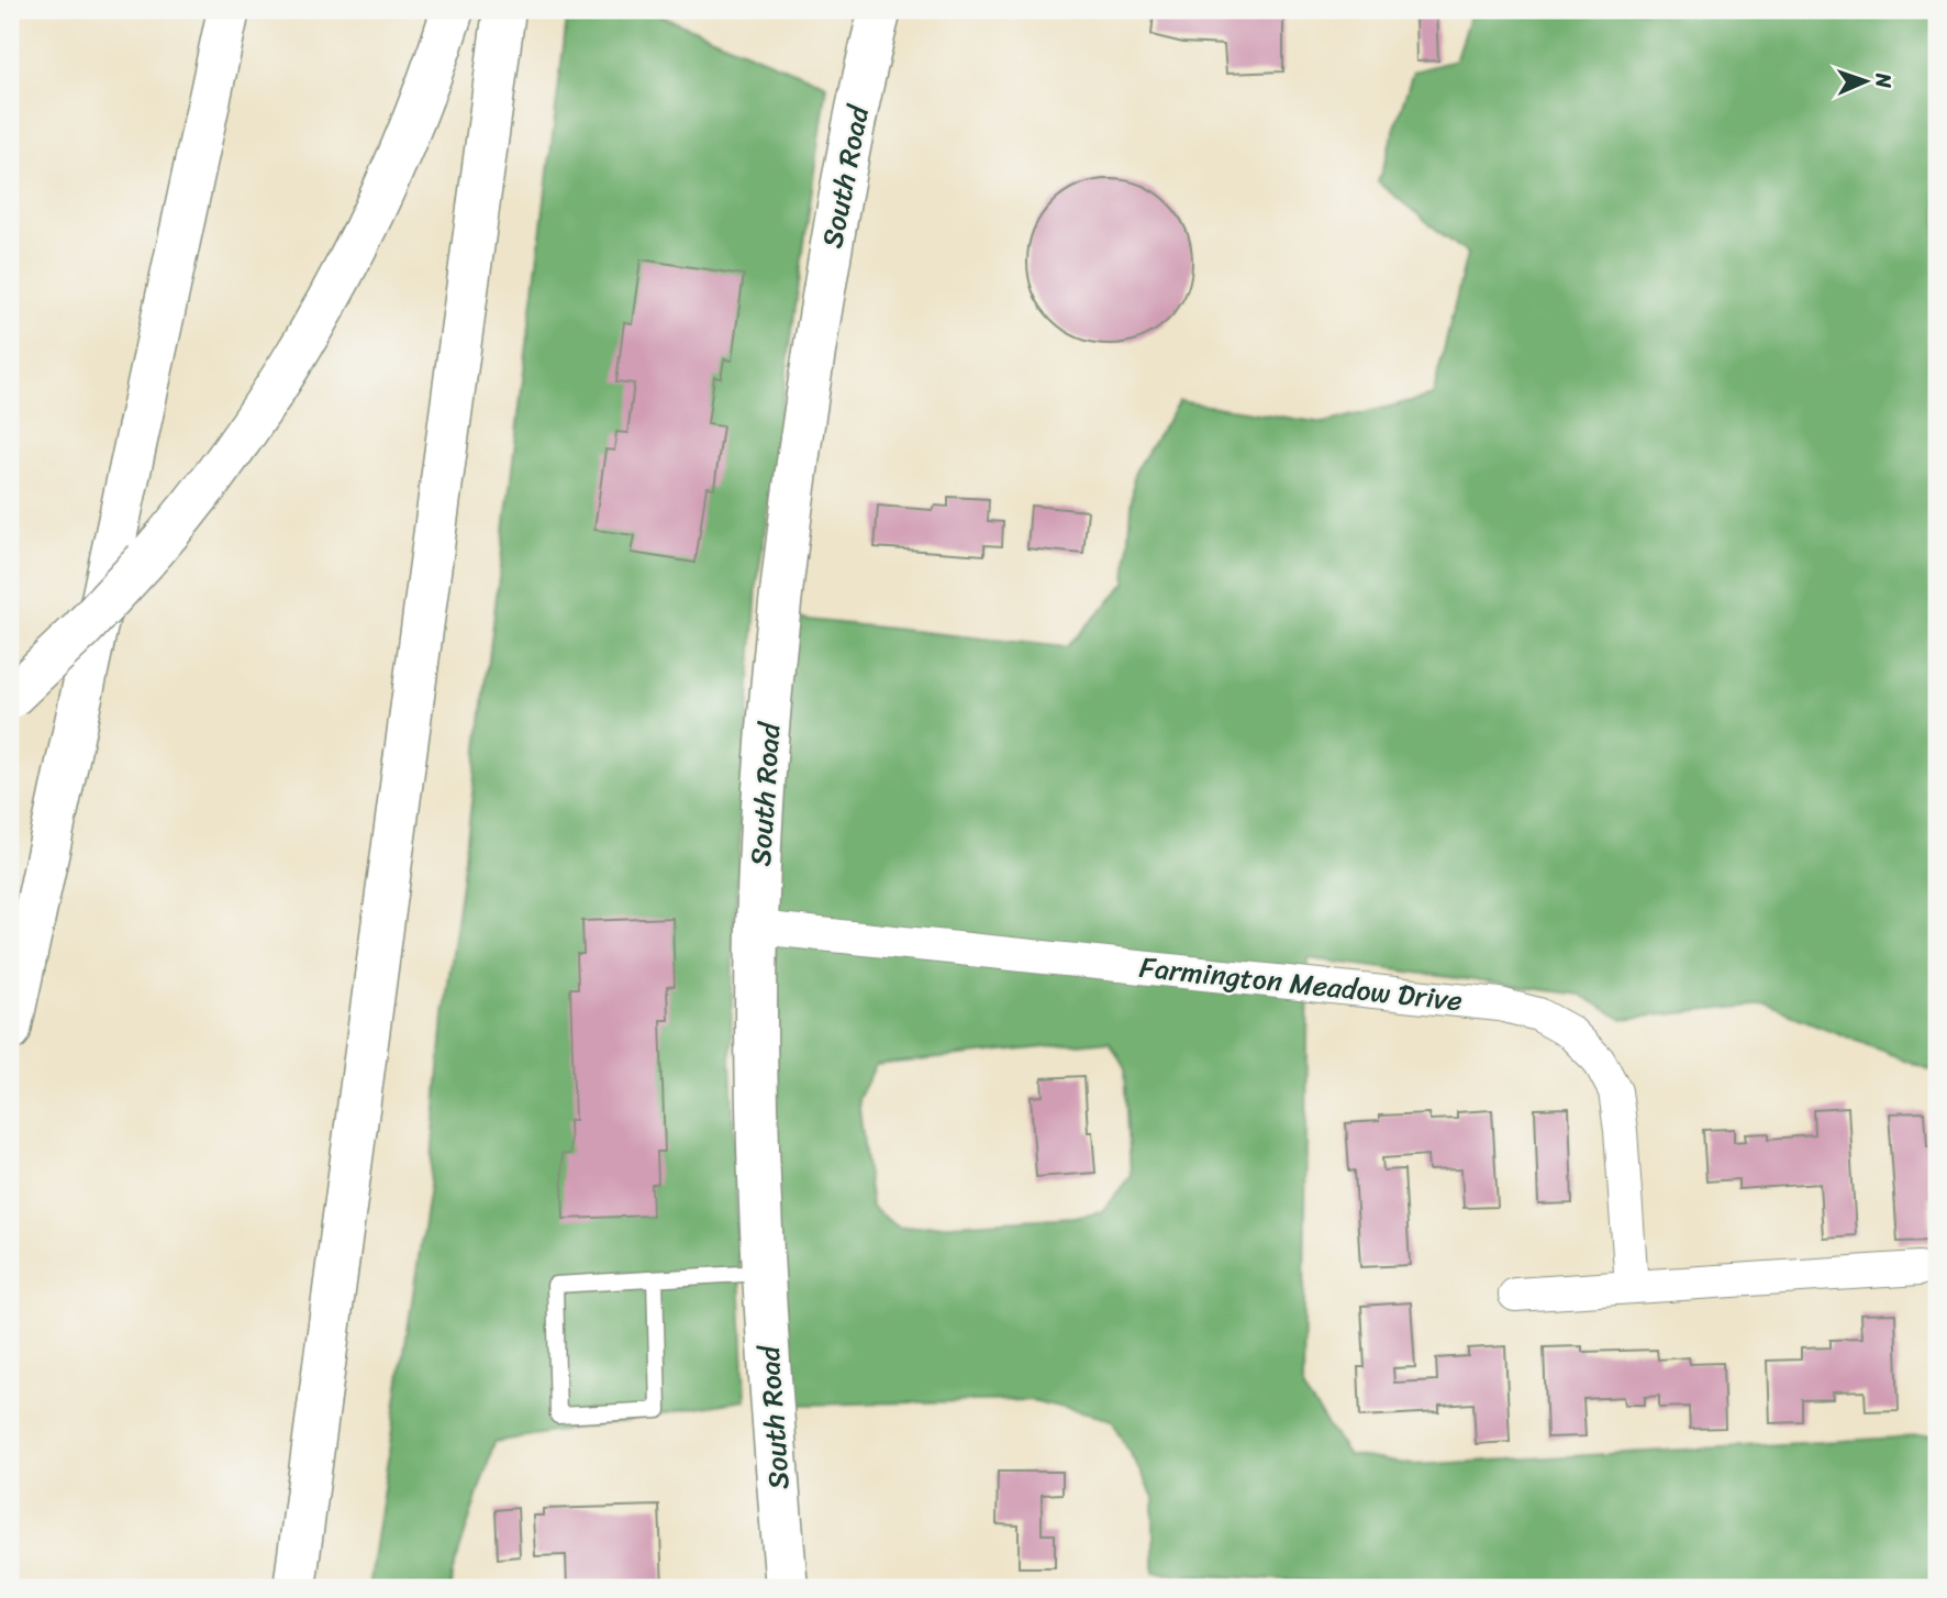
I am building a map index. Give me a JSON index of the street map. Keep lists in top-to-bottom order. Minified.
{"streets":{"main road":["South Road"],"street":["Farmington Meadow Drive"]},"crossings":[["South Road","Farmington Meadow Drive"]],"north":"right"}
